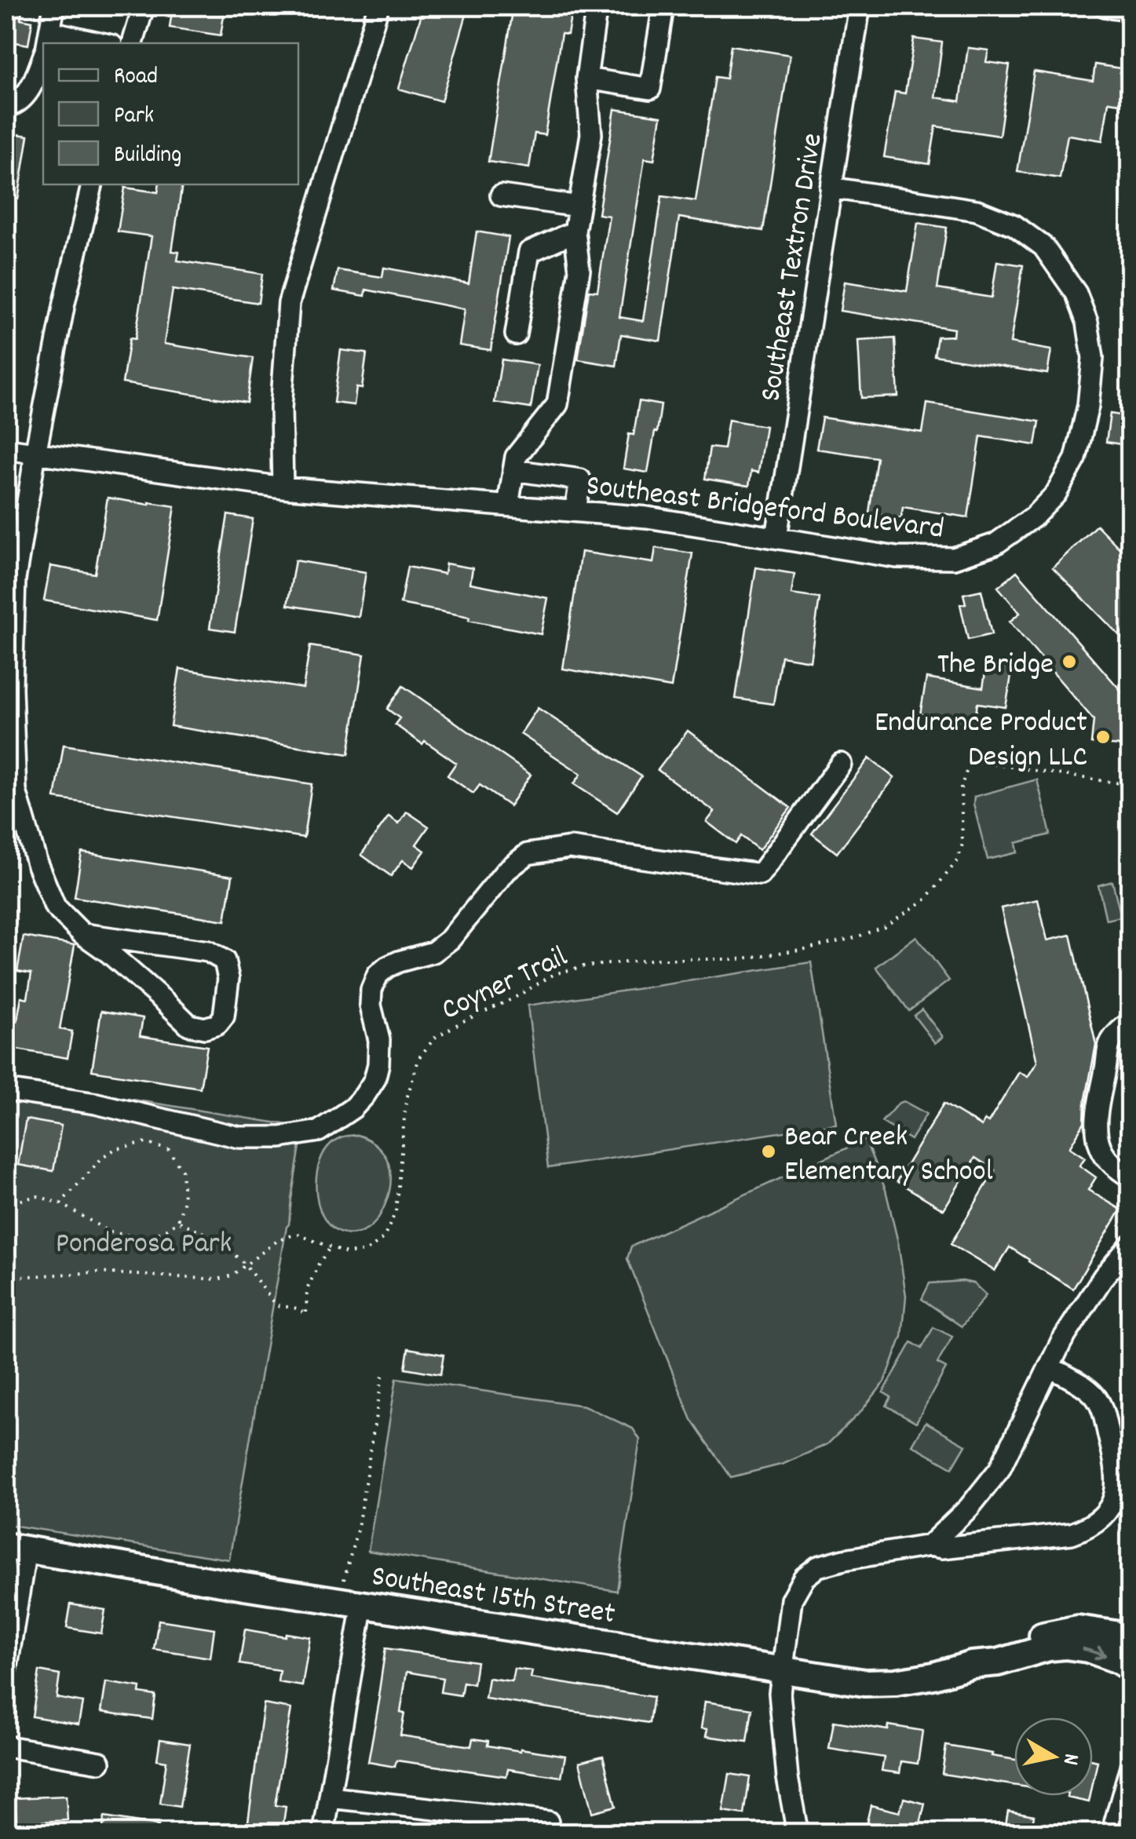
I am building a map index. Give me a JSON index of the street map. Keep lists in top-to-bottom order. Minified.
{"streets":{"main road":["Southeast 15th Street"],"street":["Southeast Textron Drive","Southeast Bridgeford Boulevard"],"path":["Coyner Trail"]},"crossings":[["Southeast Textron Drive","Southeast Bridgeford Boulevard"]],"parks":["Ponderosa Park"],"places":["The Bridge","Endurance Product Design LLC","Bear Creek Elementary School"],"legend":["Road","Park","Building"],"north":"right"}
